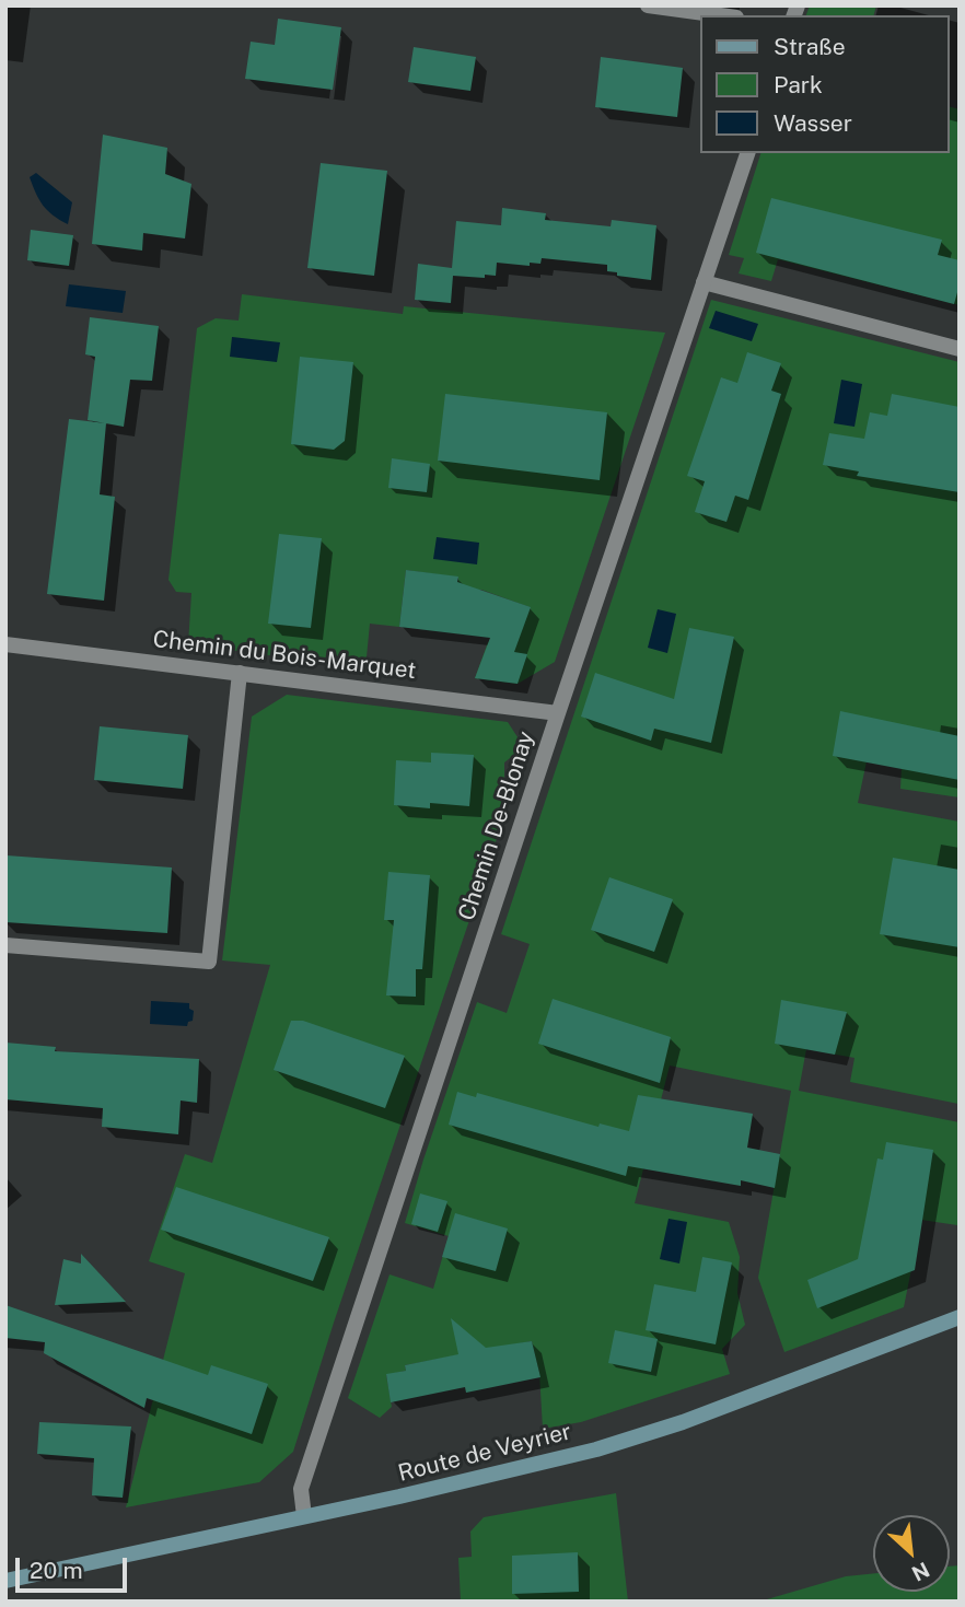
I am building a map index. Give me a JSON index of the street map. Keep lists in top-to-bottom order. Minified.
{"streets":{"main road":["Route de Veyrier"],"street":["Chemin du Bois-Marquet","Chemin De-Blonay"]},"crossings":[["Chemin du Bois-Marquet","Chemin De-Blonay"],["Chemin De-Blonay","Route de Veyrier"]],"legend":["Straße","Park","Wasser"],"scale_bar":"20 m","north":"bottom right"}
